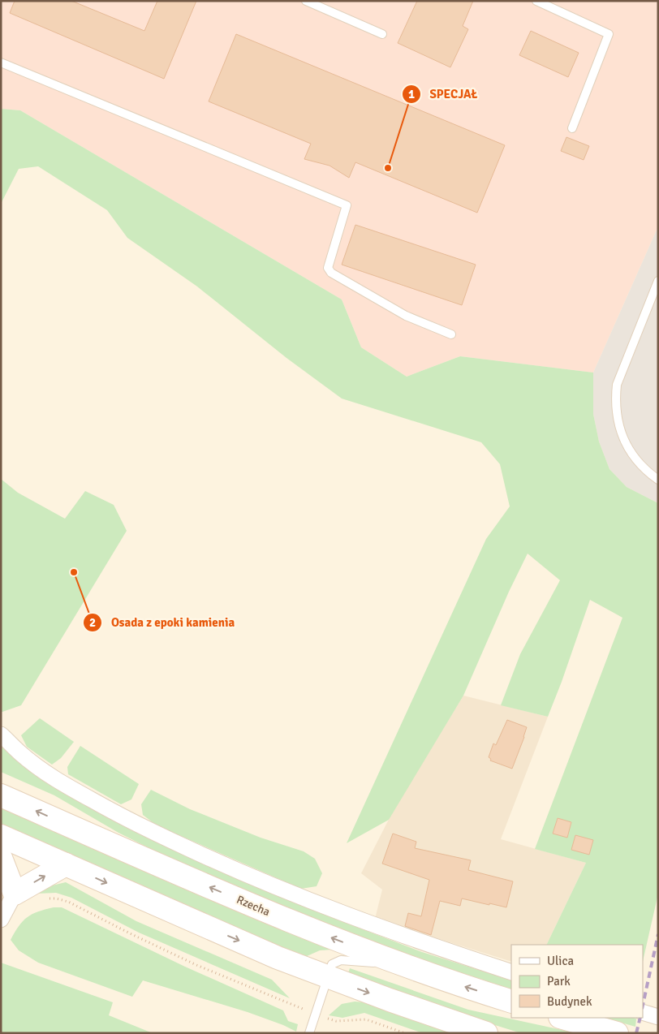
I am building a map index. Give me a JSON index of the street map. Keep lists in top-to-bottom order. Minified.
{"streets":{"main road":["Rzecha"]},"places":["SPECJAŁ","Osada z epoki kamienia"],"legend":["Ulica","Park","Budynek"]}
